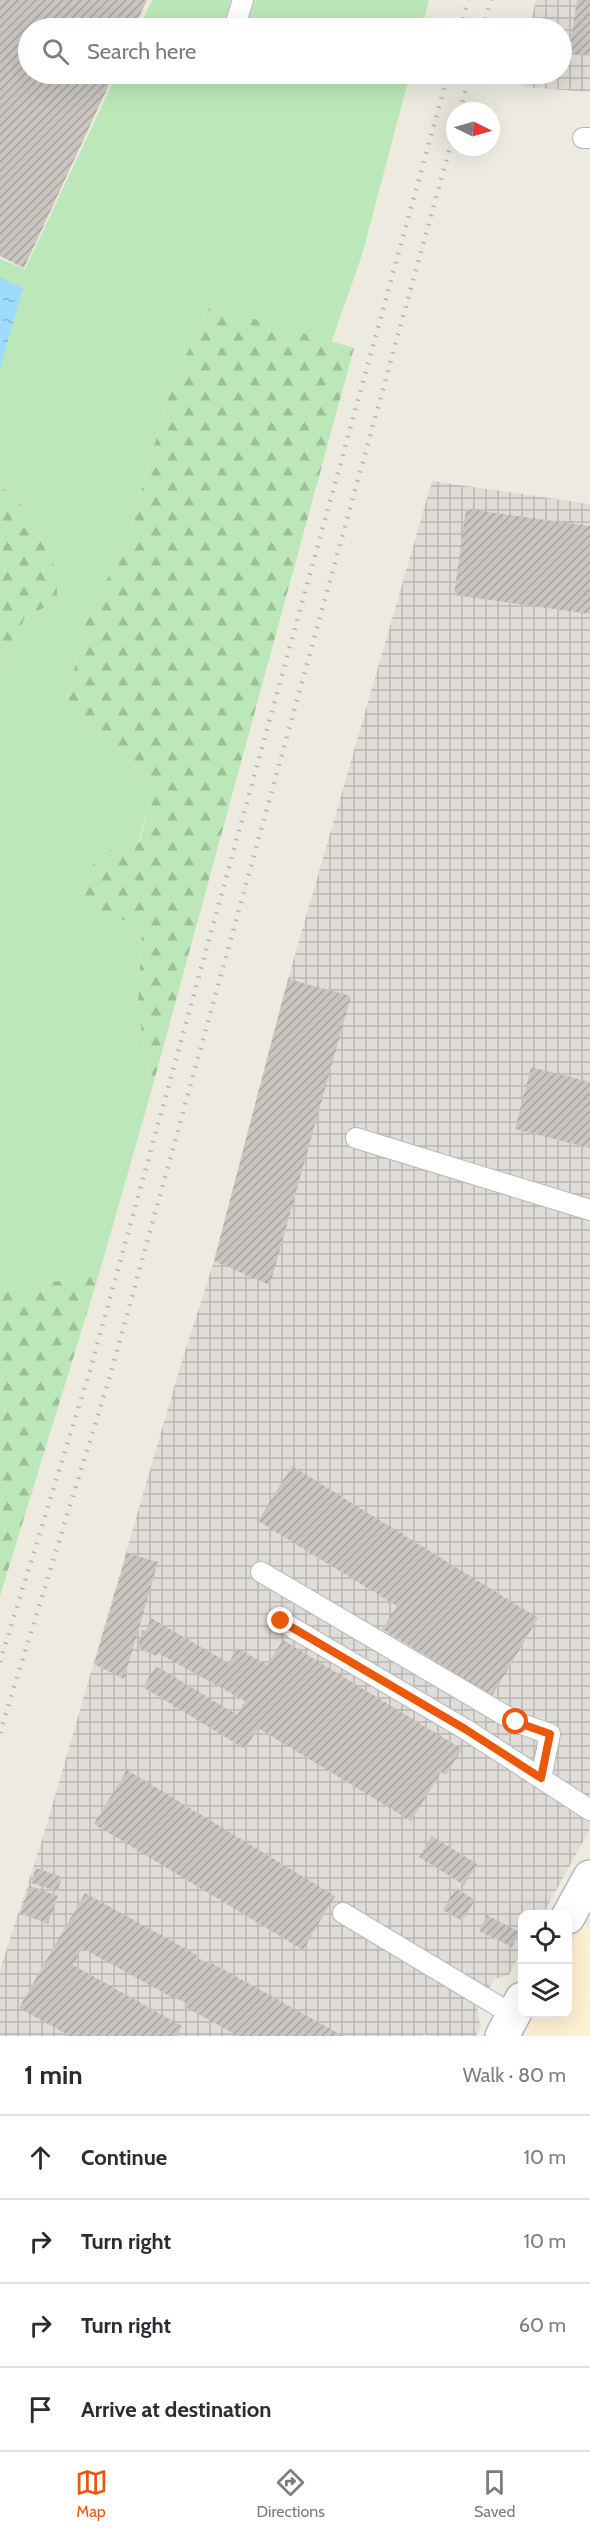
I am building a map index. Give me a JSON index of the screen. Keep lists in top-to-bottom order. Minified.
{"north":"right","page":{"search":"Search here","heading":["1 min","Walk · 80 m"],"list":[["Continue","10 m"],["Turn right","10 m"],["Turn right","60 m"],"Arrive at destination"],"nav":["Map","Directions","Saved"]}}
